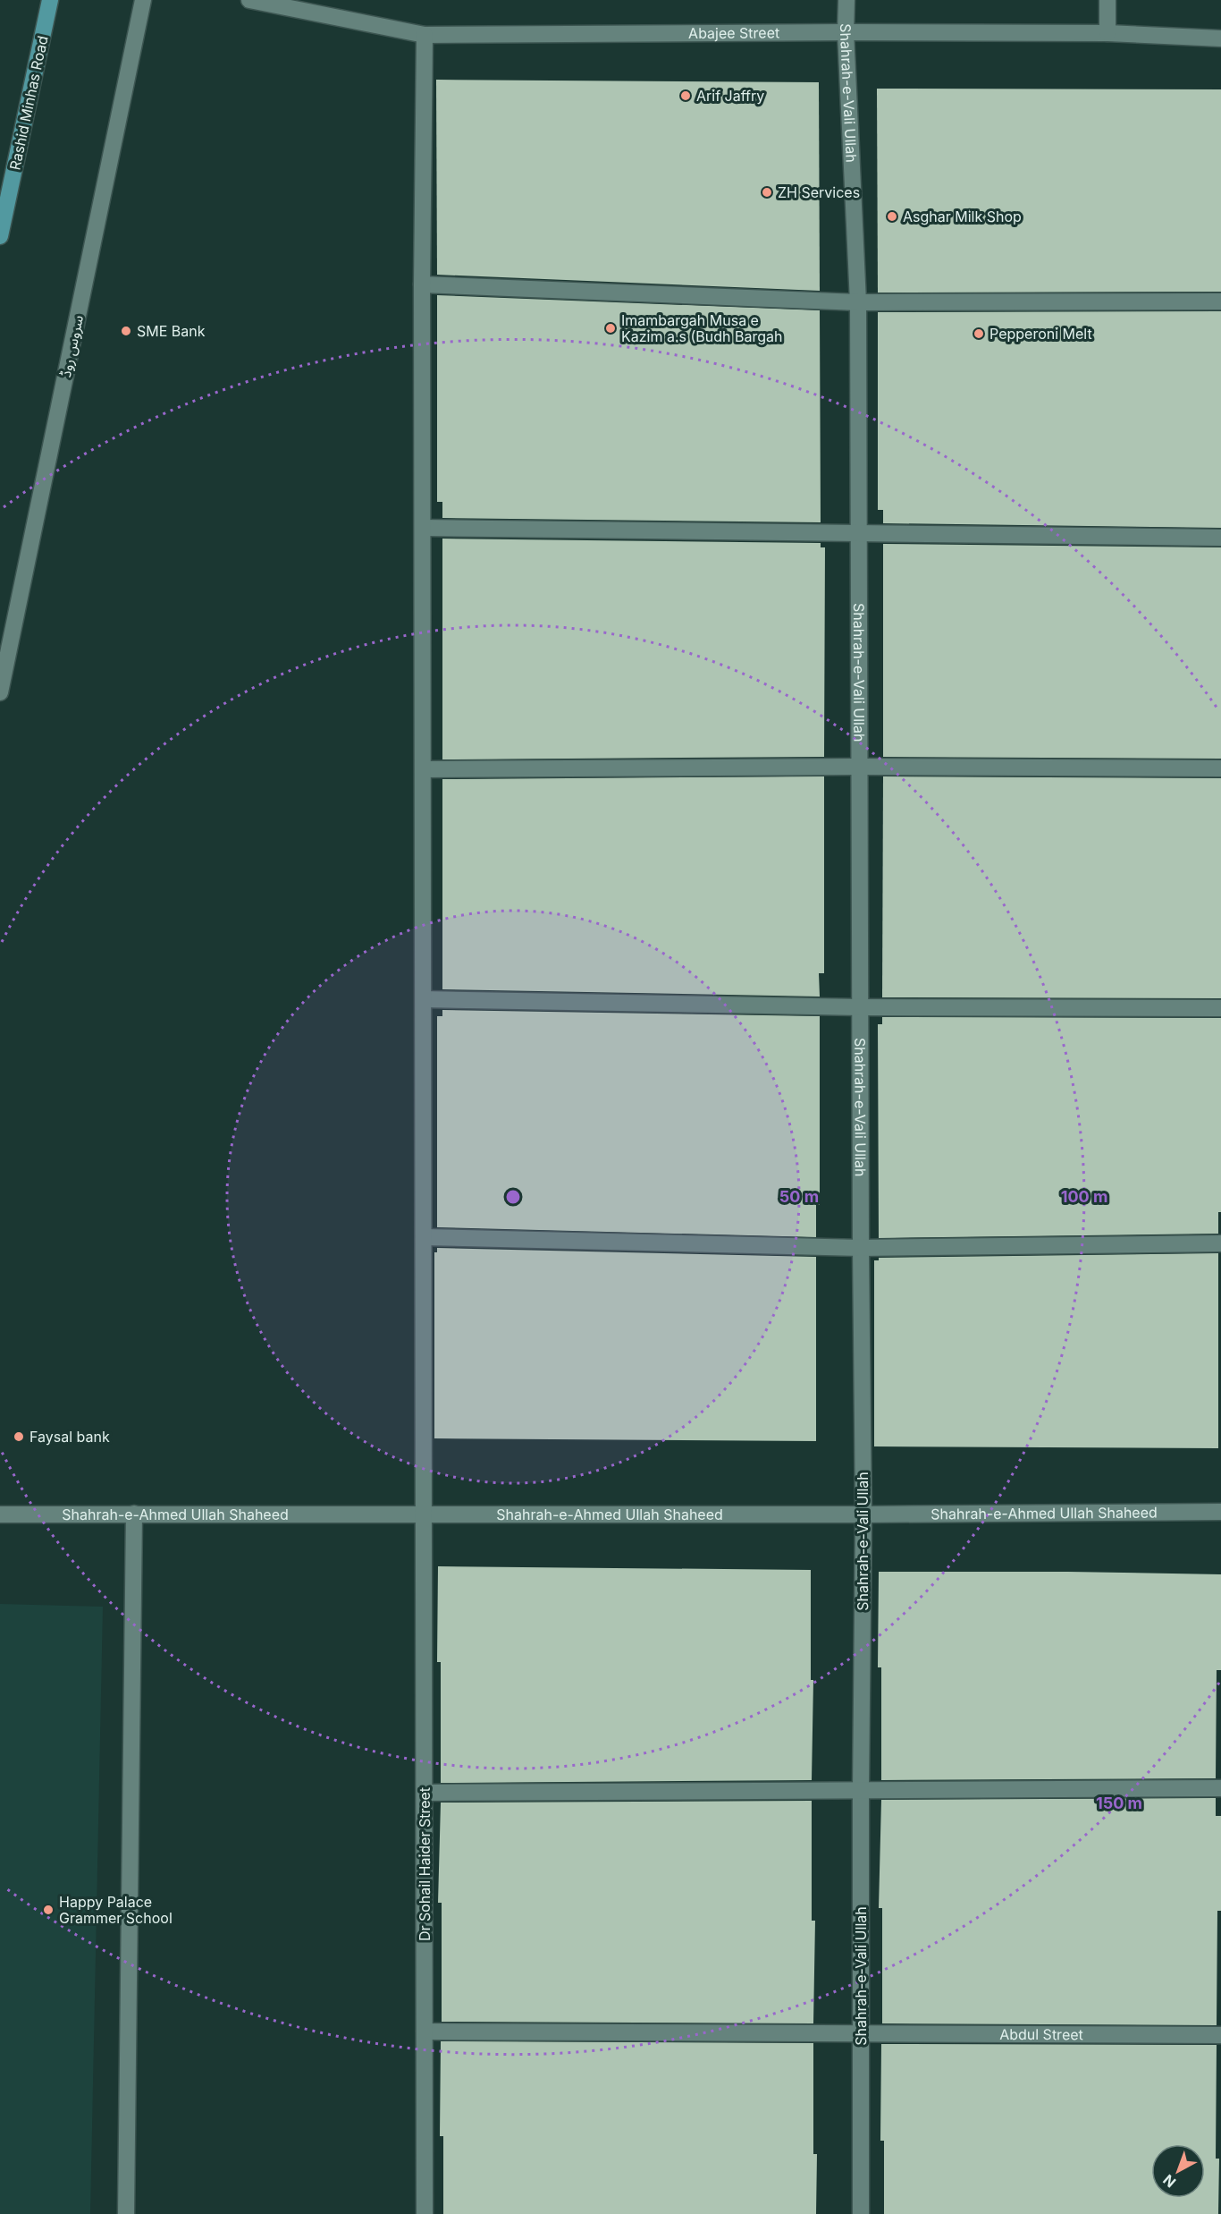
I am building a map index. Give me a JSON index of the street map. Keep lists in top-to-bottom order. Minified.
{"streets":{"main road":["Rashid Minhas Road"],"street":["Abajee Street","Shahrah-e-Vali Ullah","سروس روڈ","Shahrah-e-Ahmed Ullah Shaheed","Dr Sohail Haider Street","Abdul Street"]},"crossings":[["Abajee Street","Shahrah-e-Vali Ullah"],["Abajee Street","Dr Sohail Haider Street"],["Shahrah-e-Vali Ullah","Shahrah-e-Ahmed Ullah Shaheed"],["Shahrah-e-Vali Ullah","Abdul Street"],["Shahrah-e-Ahmed Ullah Shaheed","Dr Sohail Haider Street"],["Dr Sohail Haider Street","Abdul Street"]],"places":["Arif Jaffry","ZH Services","Asghar Milk Shop","Imambargah Musa e Kazim a.s (Budh Bargah","SME Bank","Pepperoni Melt","Faysal bank","Happy Palace Grammer School"],"north":"bottom left","rings":["50 m","100 m","150 m"]}
